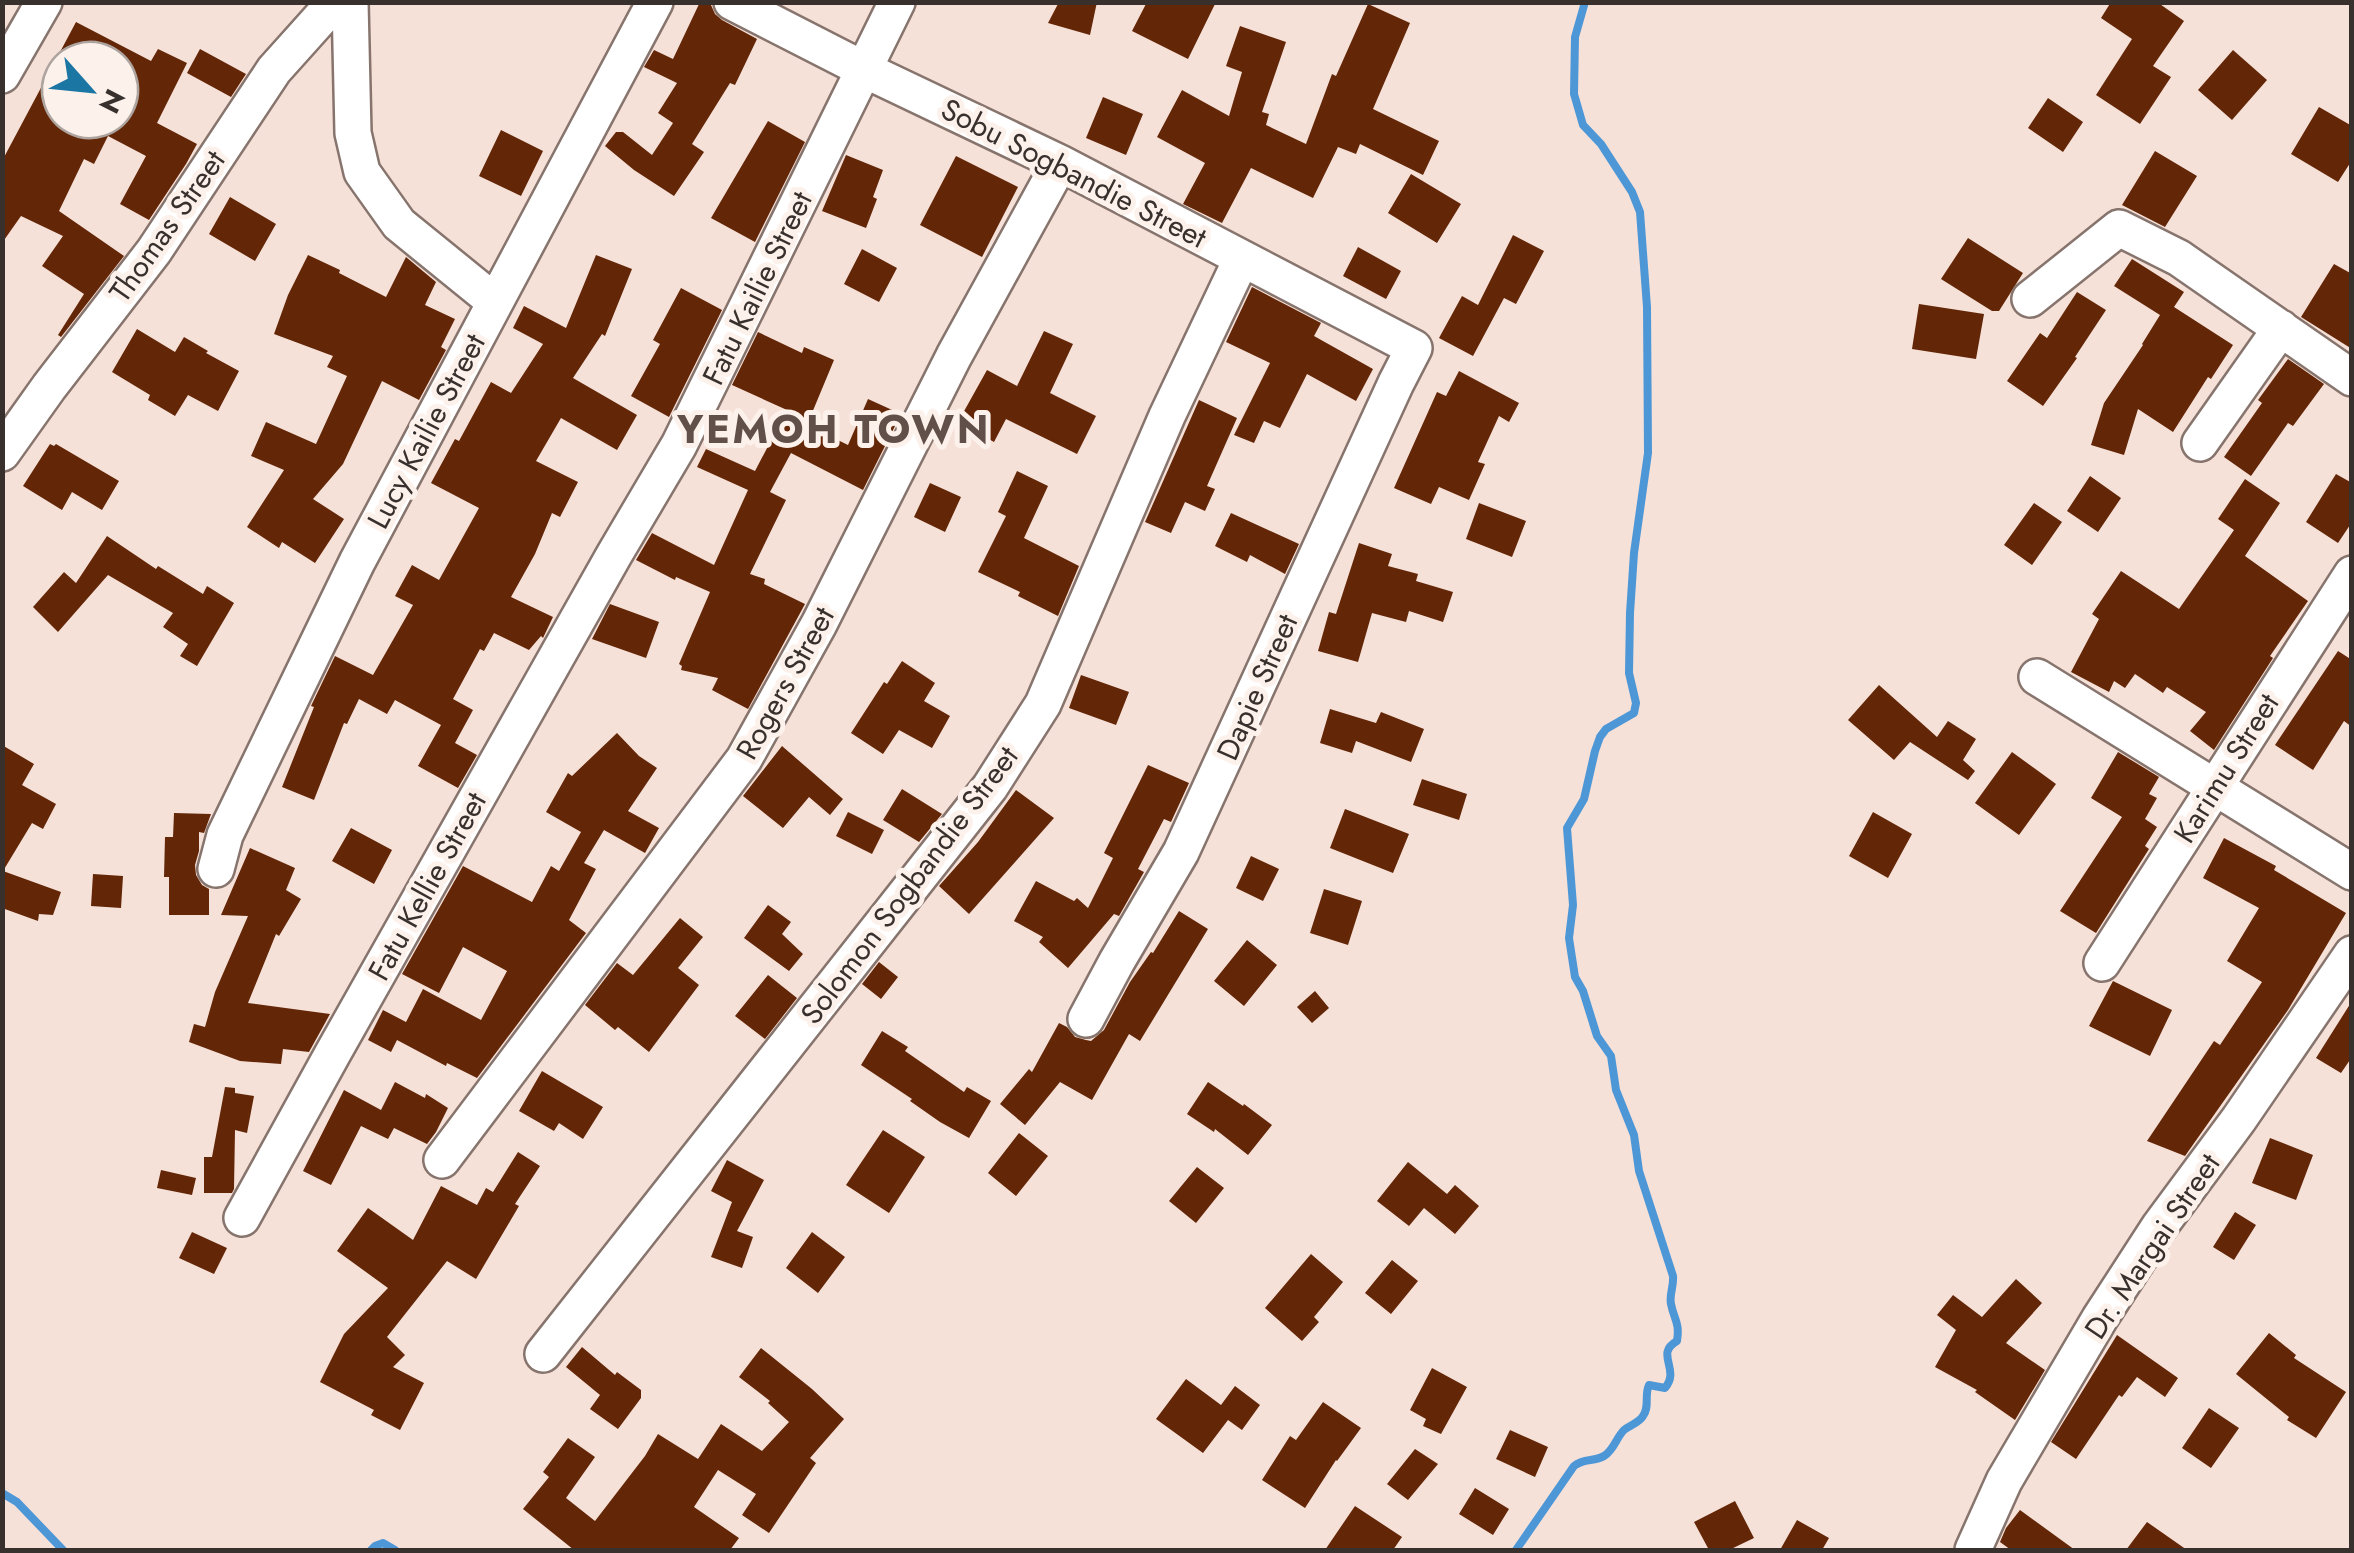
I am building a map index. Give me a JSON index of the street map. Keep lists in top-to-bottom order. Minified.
{"streets":{"street":["Sobu Sogbandie Street","Thomas Street","Fatu Kailie Street","Lucy Kailie Street","Rogers Street","Dapie Street","Karimu Street","Solomon Sogbandie Street","Fatu Kellie Street","Dr. Margai Street"]},"crossings":[["Sobu Sogbandie Street","Fatu Kailie Street"],["Sobu Sogbandie Street","Rogers Street"],["Sobu Sogbandie Street","Dapie Street"],["Sobu Sogbandie Street","Solomon Sogbandie Street"],["Fatu Kailie Street","Fatu Kellie Street"]],"districts":["YEMOH TOWN"],"north":"bottom right"}
